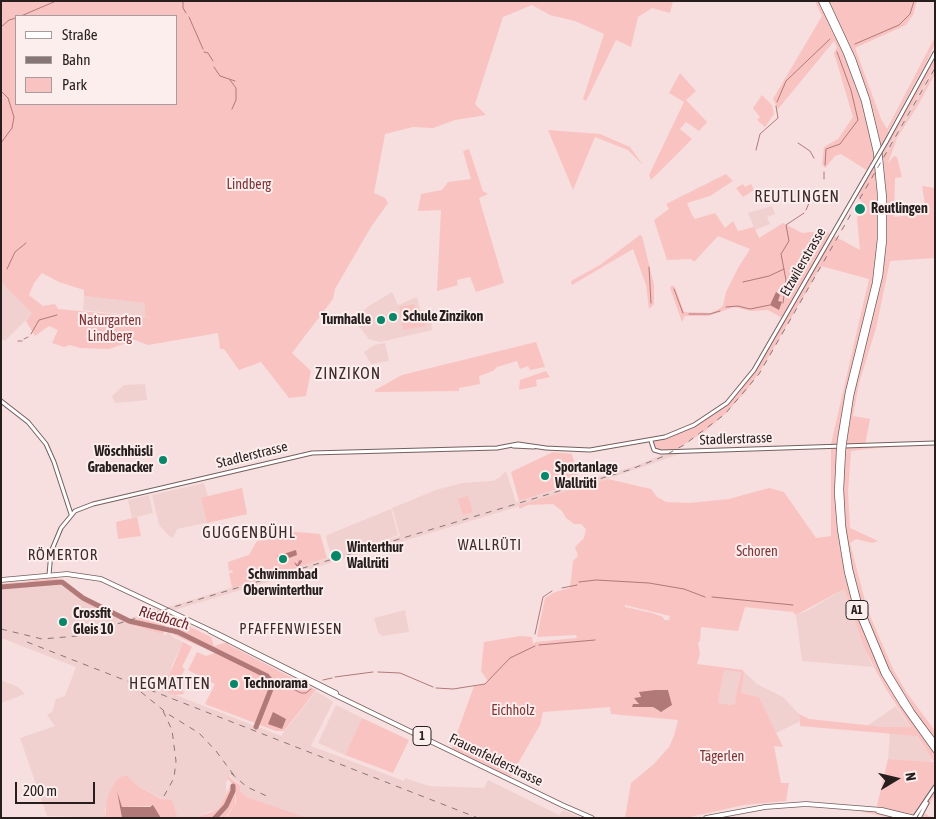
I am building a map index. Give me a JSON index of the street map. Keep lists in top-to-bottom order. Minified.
{"streets":{"highway":["A1"],"main road":["Etzwilerstrasse","Stadlerstrasse","1","Frauenfelderstrasse"]},"crossings":[["Etzwilerstrasse","Stadlerstrasse"]],"districts":["REUTLINGEN","ZINZIKON","GUGGENBÜHL","WALLRÜTI","RÖMERTOR","PFAFFENWIESEN","HEGMATTEN"],"water":["Riedbach"],"parks":["Lindberg","Naturgarten Lindberg","Schoren","Eichholz","Tägerlen"],"places":["Reutlingen","Schule Zinzikon","Turnhalle","Wöschhüsli Grabenacker","Sportanlage Wallrüti","Winterthur Wallrüti","Schwimmbad Oberwinterthur","Crossfit Gleis 10","Technorama"],"legend":["Straße","Bahn","Park"],"scale_bar":"200 m","north":"right"}
